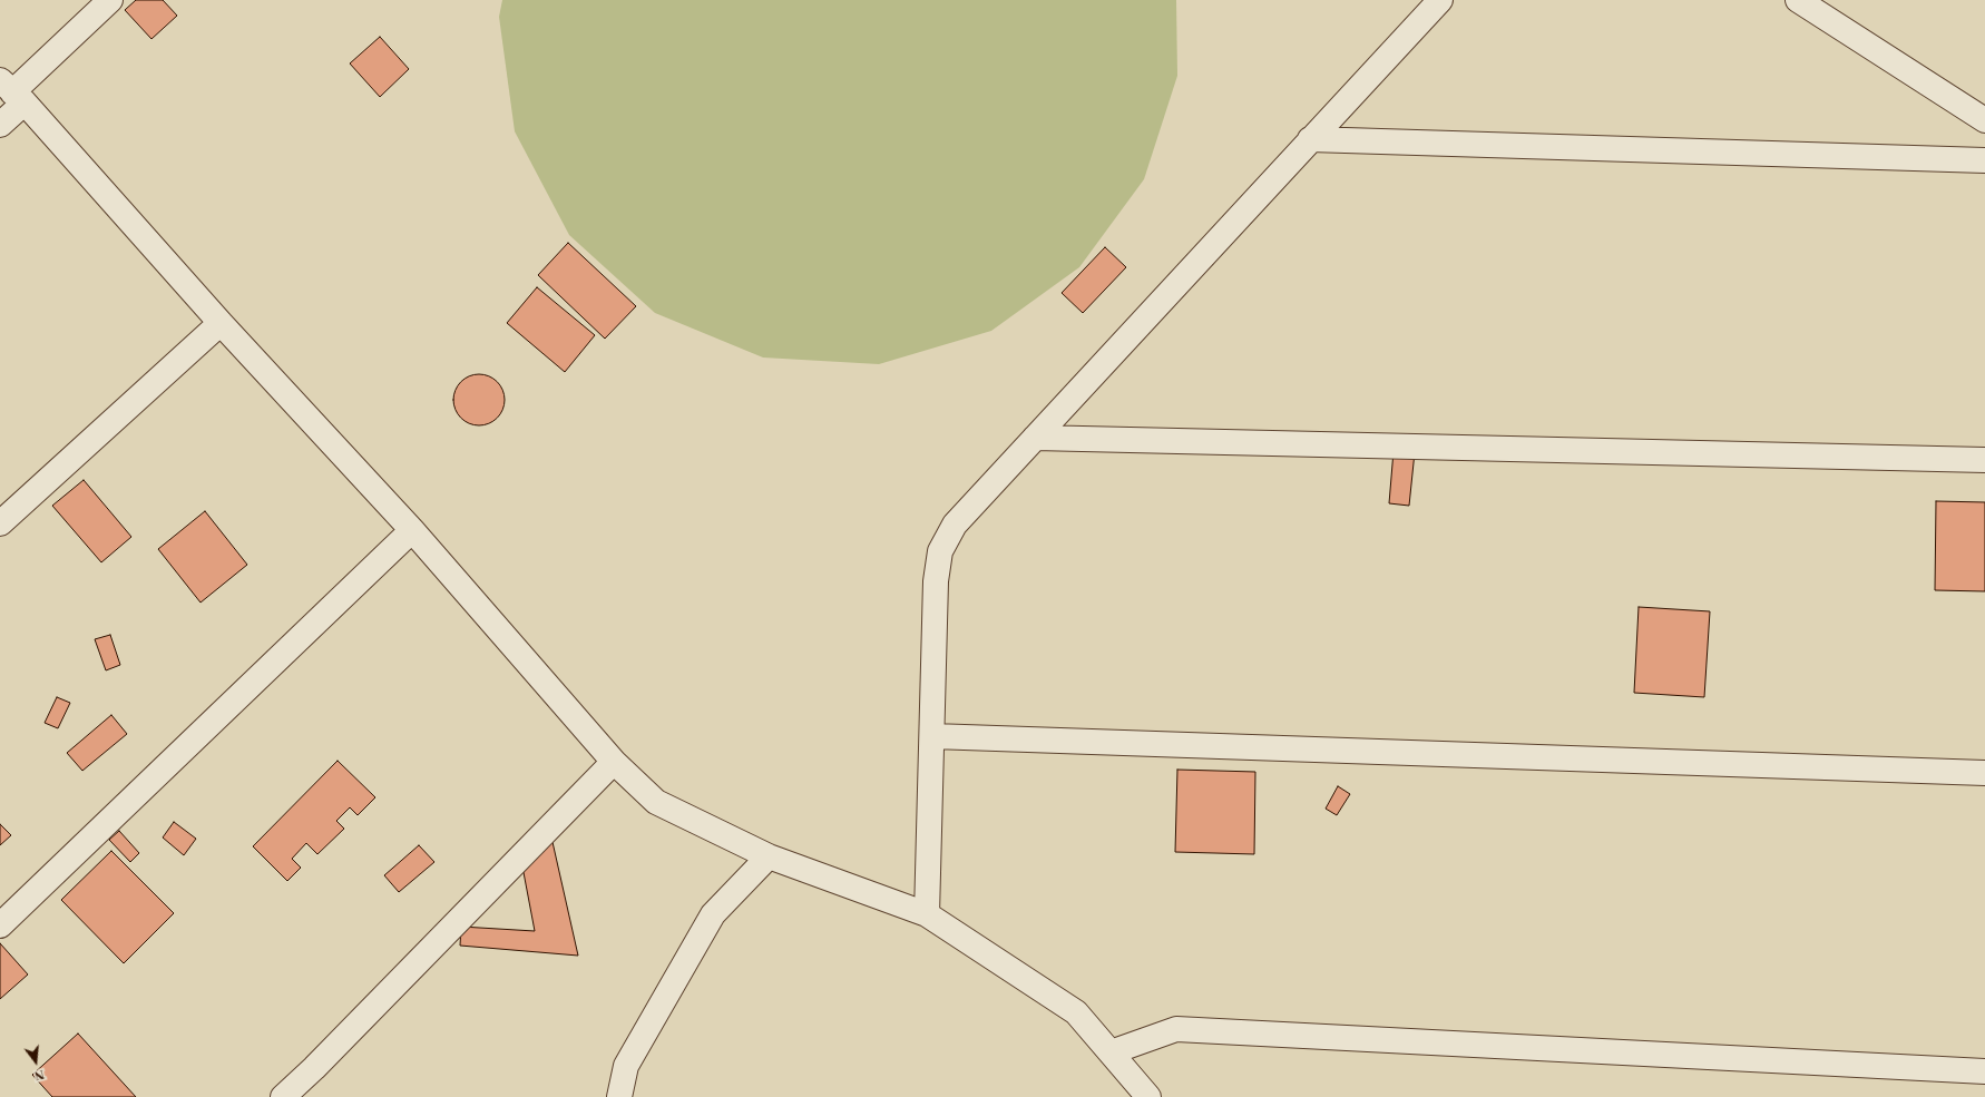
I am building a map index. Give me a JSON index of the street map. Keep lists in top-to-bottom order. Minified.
{"north":"bottom"}
